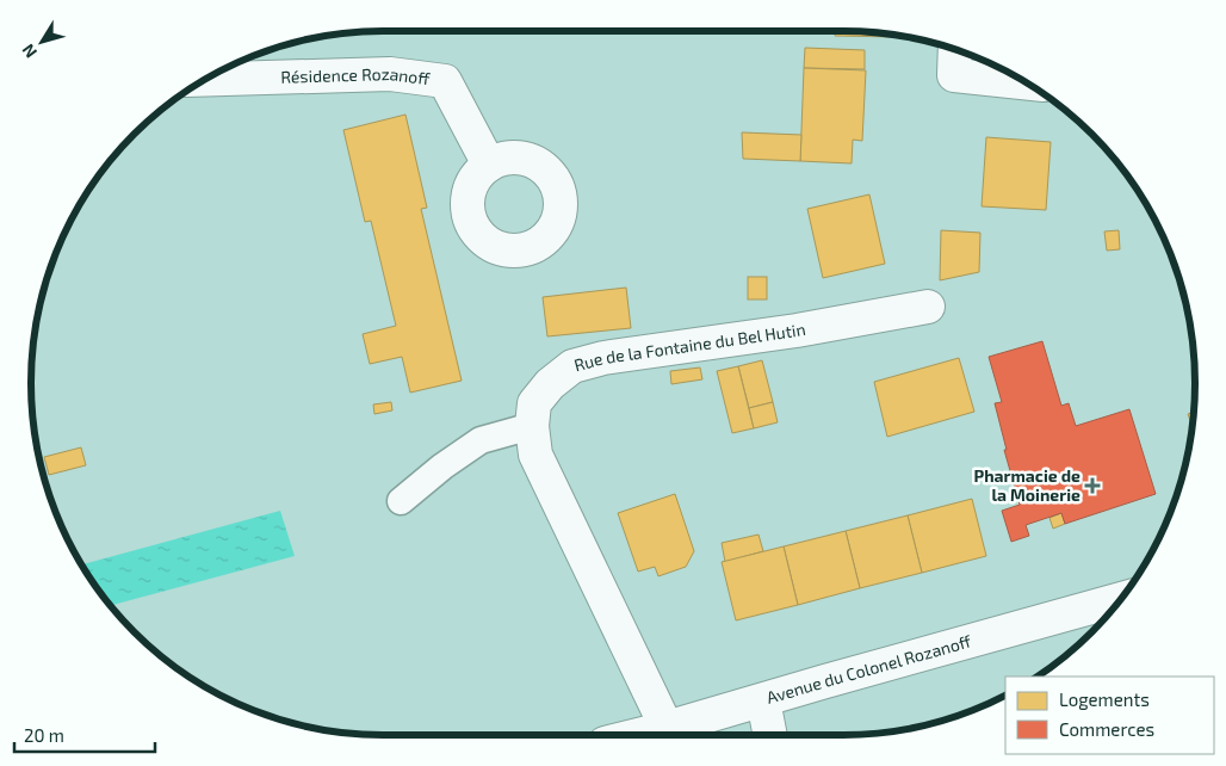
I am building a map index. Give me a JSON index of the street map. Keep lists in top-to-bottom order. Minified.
{"streets":{"street":["Résidence Rozanoff","Rue de la Fontaine du Bel Hutin","Avenue du Colonel Rozanoff"]},"crossings":[["Rue de la Fontaine du Bel Hutin","Avenue du Colonel Rozanoff"]],"places":{"health":["Pharmacie de la Moinerie"]},"legend":["Logements","Commerces"],"scale_bar":"20 m","north":"bottom left"}
